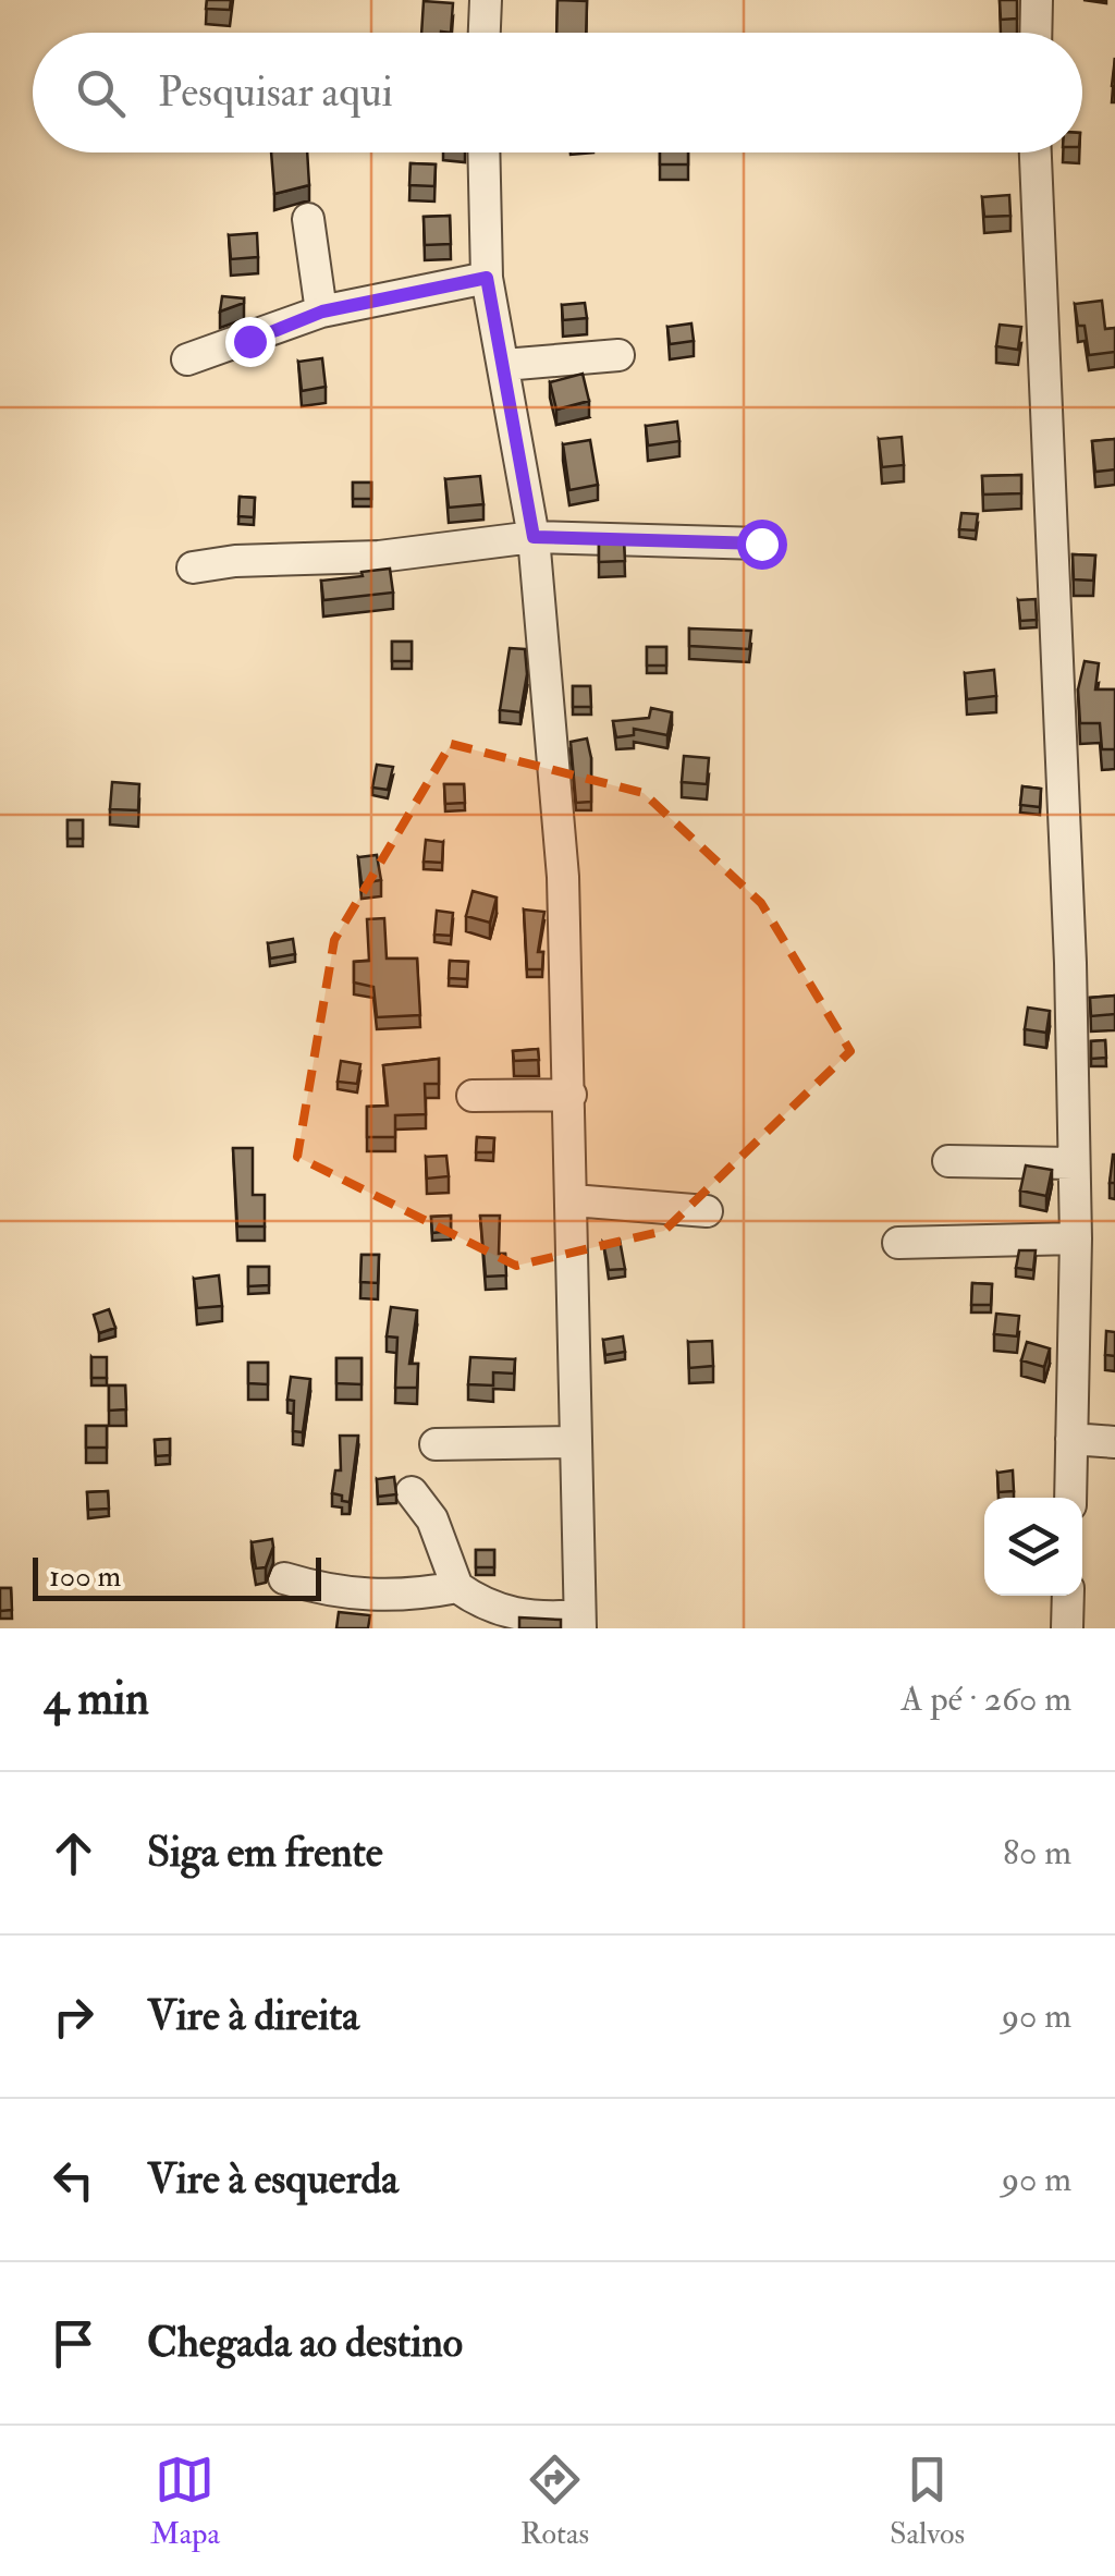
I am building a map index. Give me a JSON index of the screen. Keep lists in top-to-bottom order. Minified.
{"scale_bar":"100 m","page":{"search":"Pesquisar aqui","scale":"100 m","heading":["4 min","A pé · 260 m"],"list":[["Siga em frente","80 m"],["Vire à direita","90 m"],["Vire à esquerda","90 m"],"Chegada ao destino"],"nav":["Mapa","Rotas","Salvos"]}}
